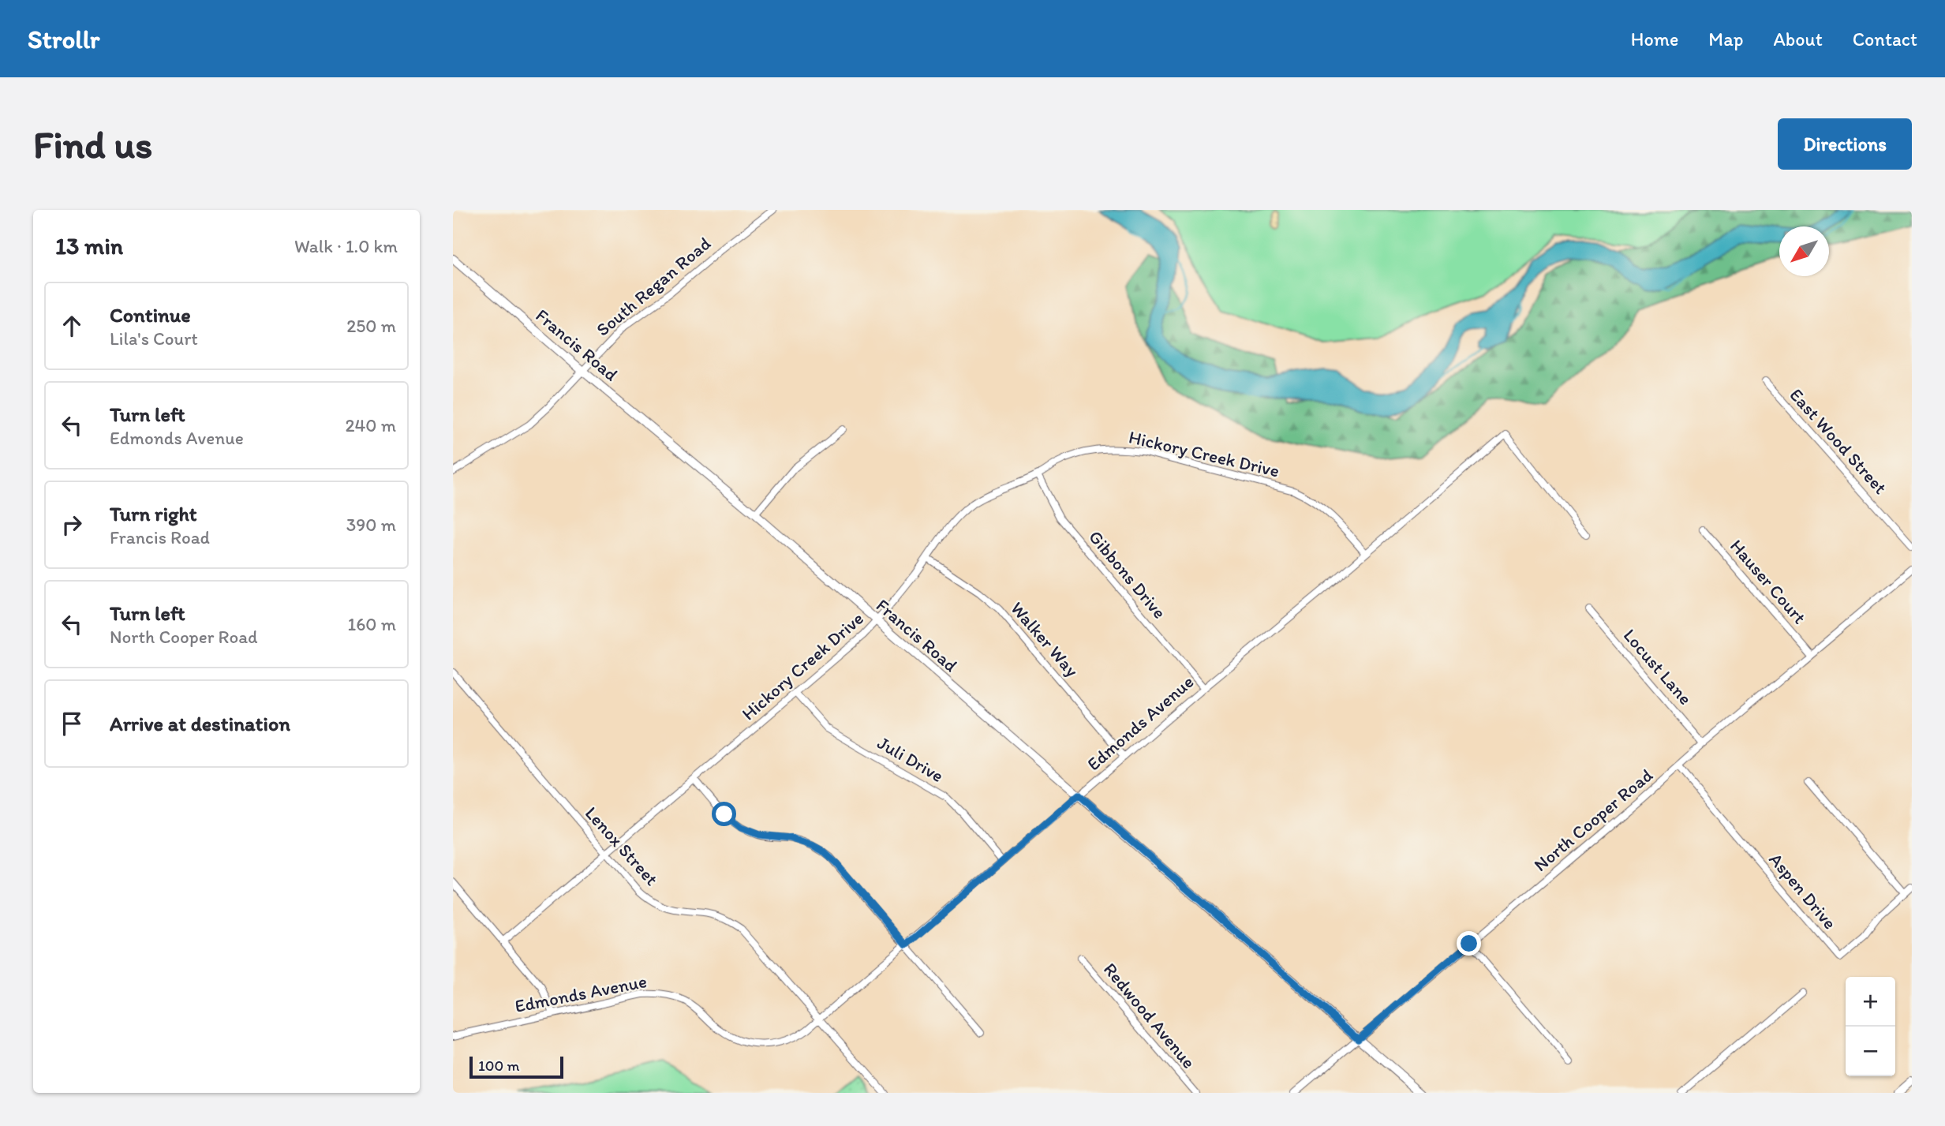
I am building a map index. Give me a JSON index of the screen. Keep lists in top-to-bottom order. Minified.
{"streets":{"street":["South Regan Road","Francis Road","East Wood Street","Hickory Creek Drive","Gibbons Drive","Hauser Court","Walker Way","Locust Lane","Edmonds Avenue","Juli Drive","North Cooper Road","Lenox Street","Aspen Drive","Redwood Avenue"]},"crossings":[["South Regan Road","Francis Road"],["Francis Road","Hickory Creek Drive"],["Francis Road","Edmonds Avenue"],["Francis Road","North Cooper Road"],["Hickory Creek Drive","Gibbons Drive"],["Hickory Creek Drive","Walker Way"],["Hickory Creek Drive","Edmonds Avenue"],["Hickory Creek Drive","Juli Drive"],["Hickory Creek Drive","Lenox Street"],["Gibbons Drive","Edmonds Avenue"],["Hauser Court","North Cooper Road"],["Walker Way","Edmonds Avenue"],["Locust Lane","North Cooper Road"],["Edmonds Avenue","Juli Drive"],["Edmonds Avenue","Lenox Street"],["North Cooper Road","Aspen Drive"]],"scale_bar":"100 m","north":"bottom left","page":{"header":"Strollr","nav":["Home","Map","About","Contact"],"buttons":"Directions","title":"Find us","heading":["13 min","Walk · 1.0 km"],"list":[["Continue","Lila's Court","250 m"],["Turn left","Edmonds Avenue","240 m"],["Turn right","Francis Road","390 m"],["Turn left","North Cooper Road","160 m"],"Arrive at destination"],"map_buttons":["+","−"],"scale":"100 m"}}
